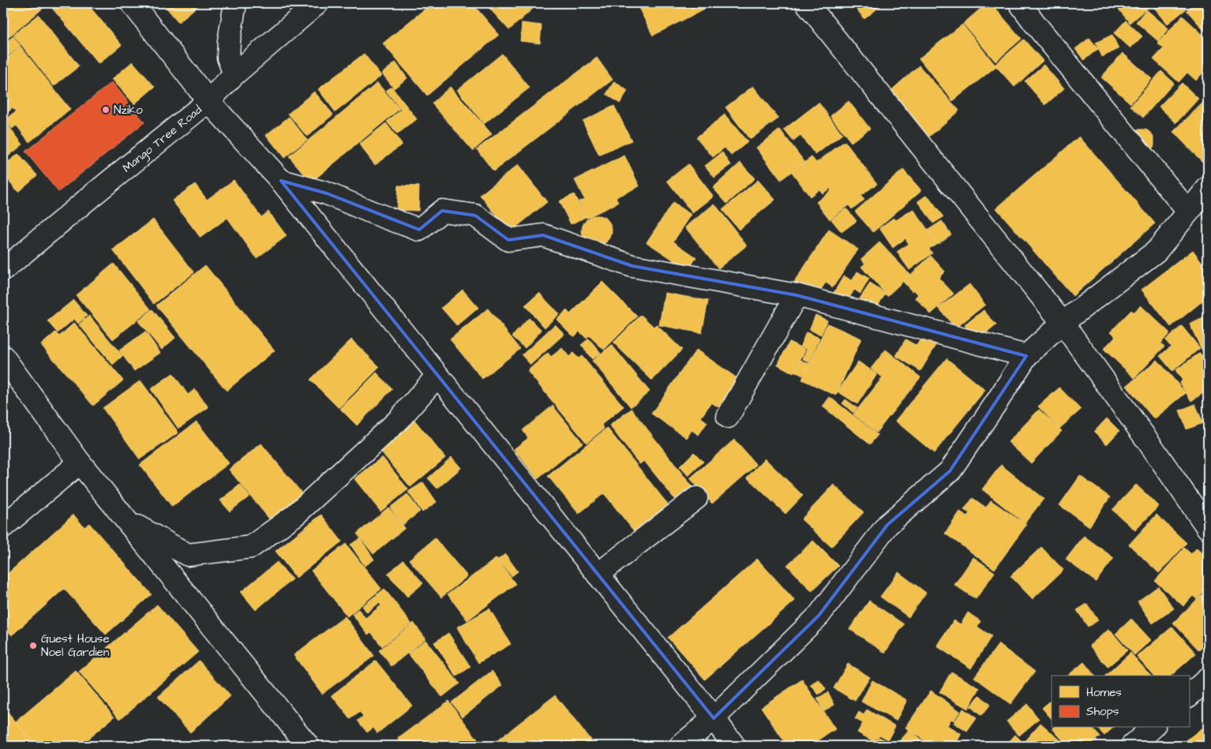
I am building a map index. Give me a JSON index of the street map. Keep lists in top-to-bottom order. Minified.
{"streets":{"street":["Mango Tree Road"]},"places":["Nziko","Guest House Noel Gardien"],"legend":["Homes","Shops"]}
